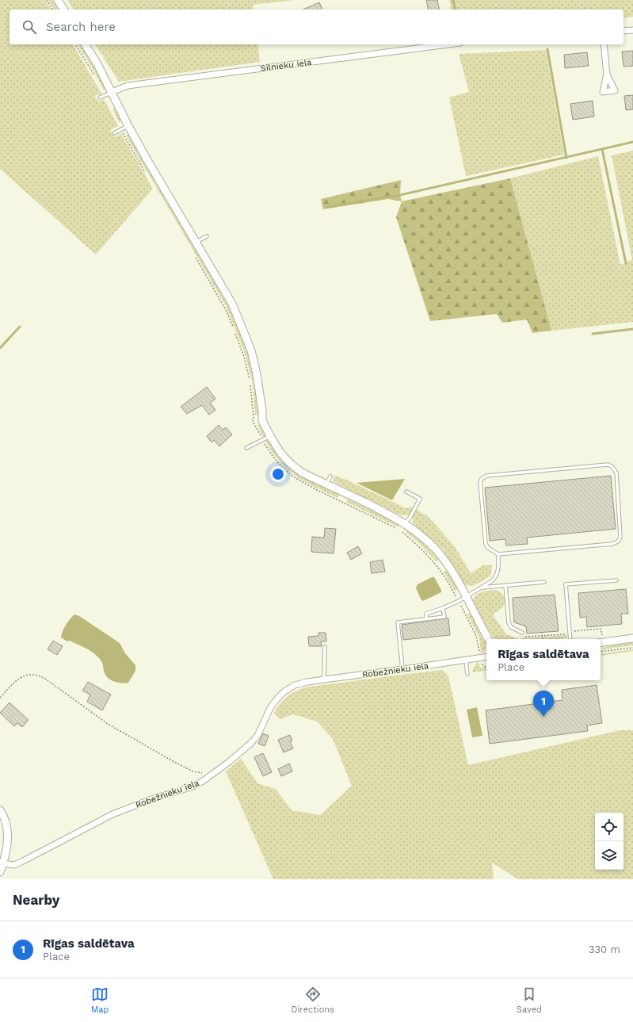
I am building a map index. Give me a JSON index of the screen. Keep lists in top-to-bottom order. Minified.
{"streets":{"street":["Silnieku iela","Robežnieku iela"]},"page":{"search":"Search here","popup":["Rīgas saldētava","Place"],"pins":"1","heading":"Nearby","list":[{"mark":"1","name":"Rīgas saldētava","note":"Place","value":"330 m"}],"nav":["Map","Directions","Saved"]}}
